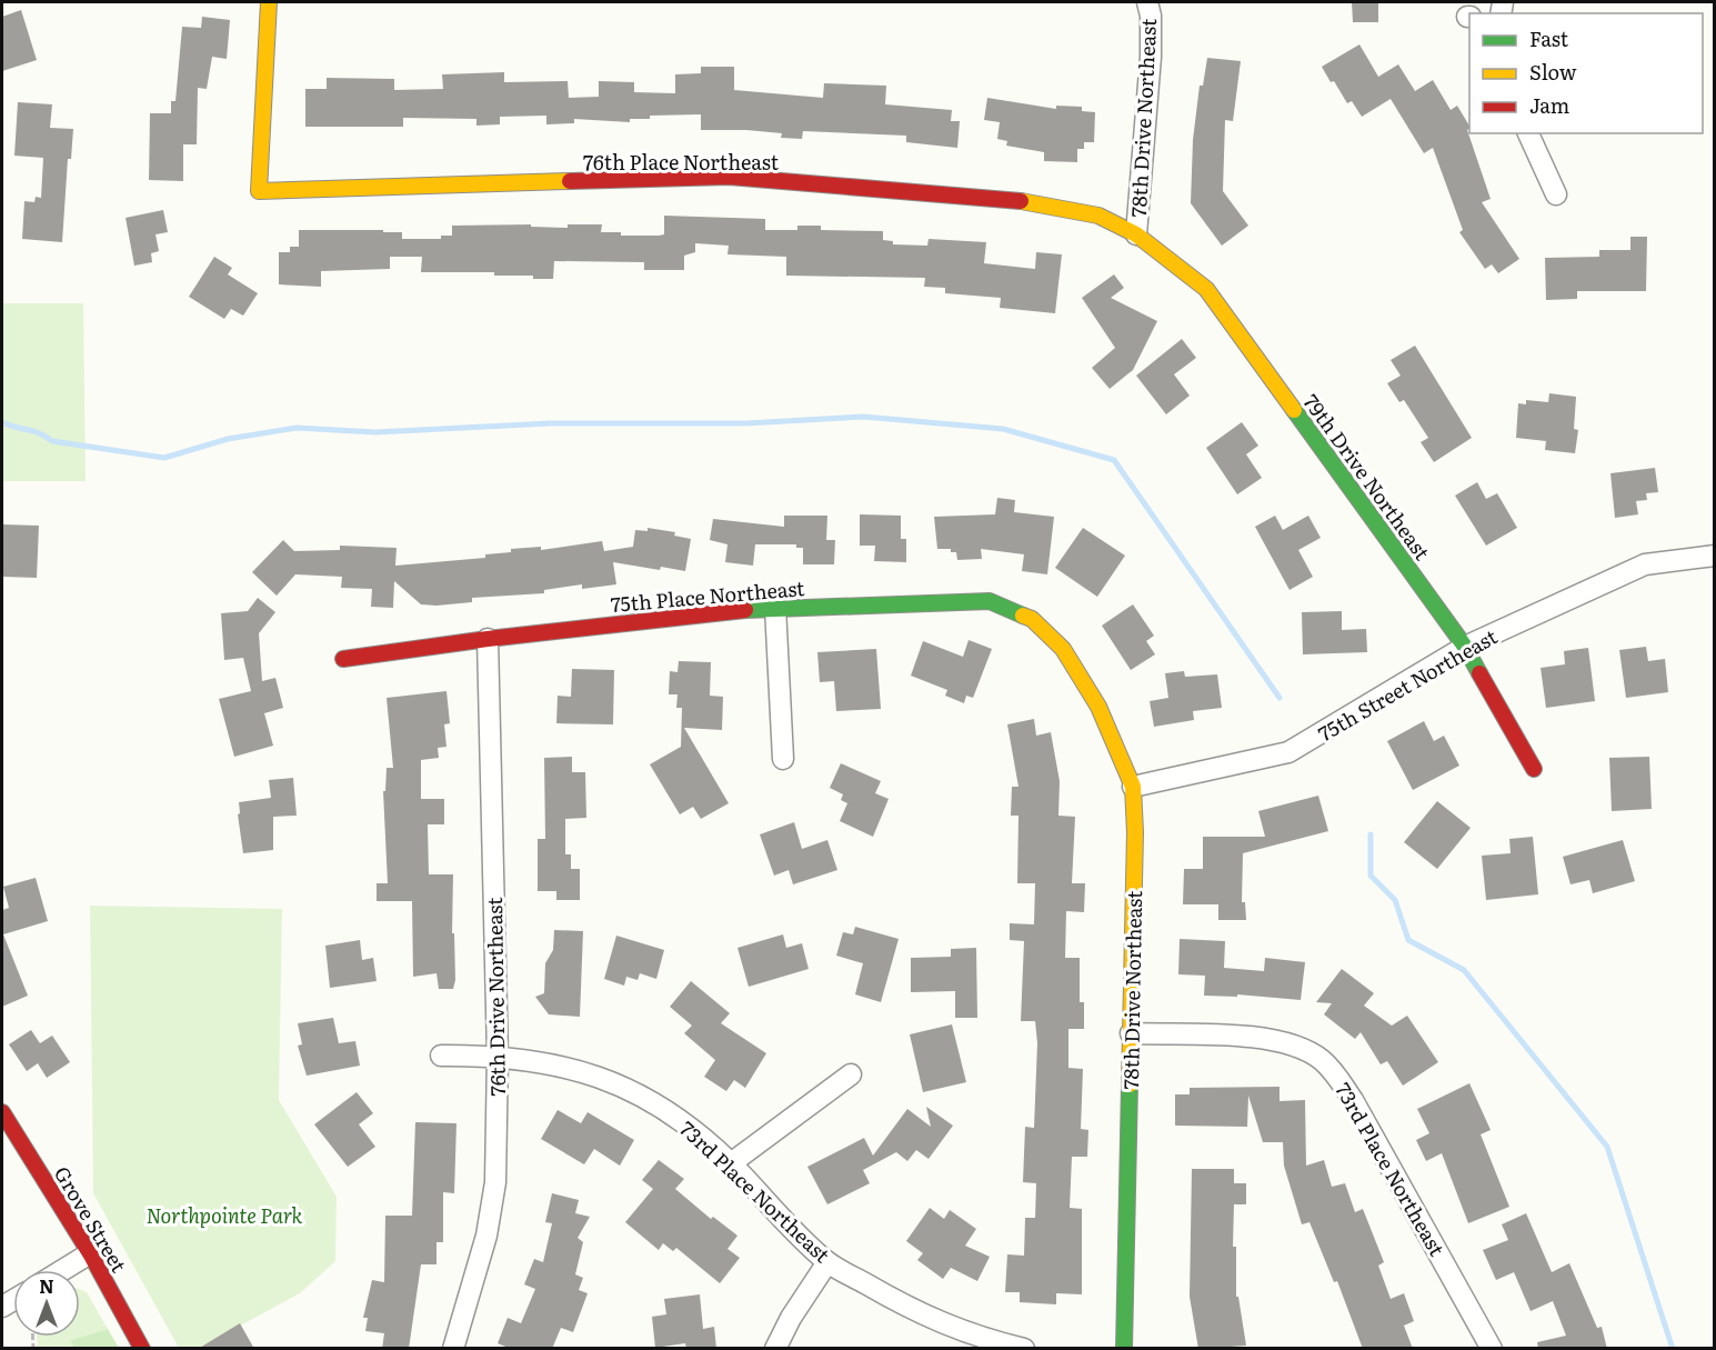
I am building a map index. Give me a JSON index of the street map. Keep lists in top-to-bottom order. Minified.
{"streets":{"street":["78th Drive Northeast","76th Place Northeast","79th Drive Northeast","75th Place Northeast","75th Street Northeast","76th Drive Northeast","73rd Place Northeast","Grove Street"]},"crossings":[["78th Drive Northeast","76th Place Northeast"],["78th Drive Northeast","79th Drive Northeast"],["78th Drive Northeast","75th Place Northeast"],["78th Drive Northeast","75th Street Northeast"],["78th Drive Northeast","73rd Place Northeast"],["76th Place Northeast","79th Drive Northeast"],["79th Drive Northeast","75th Street Northeast"],["75th Place Northeast","76th Drive Northeast"],["76th Drive Northeast","73rd Place Northeast"]],"parks":["Northpointe Park"],"legend":["Fast","Slow","Jam"],"north":"top"}
